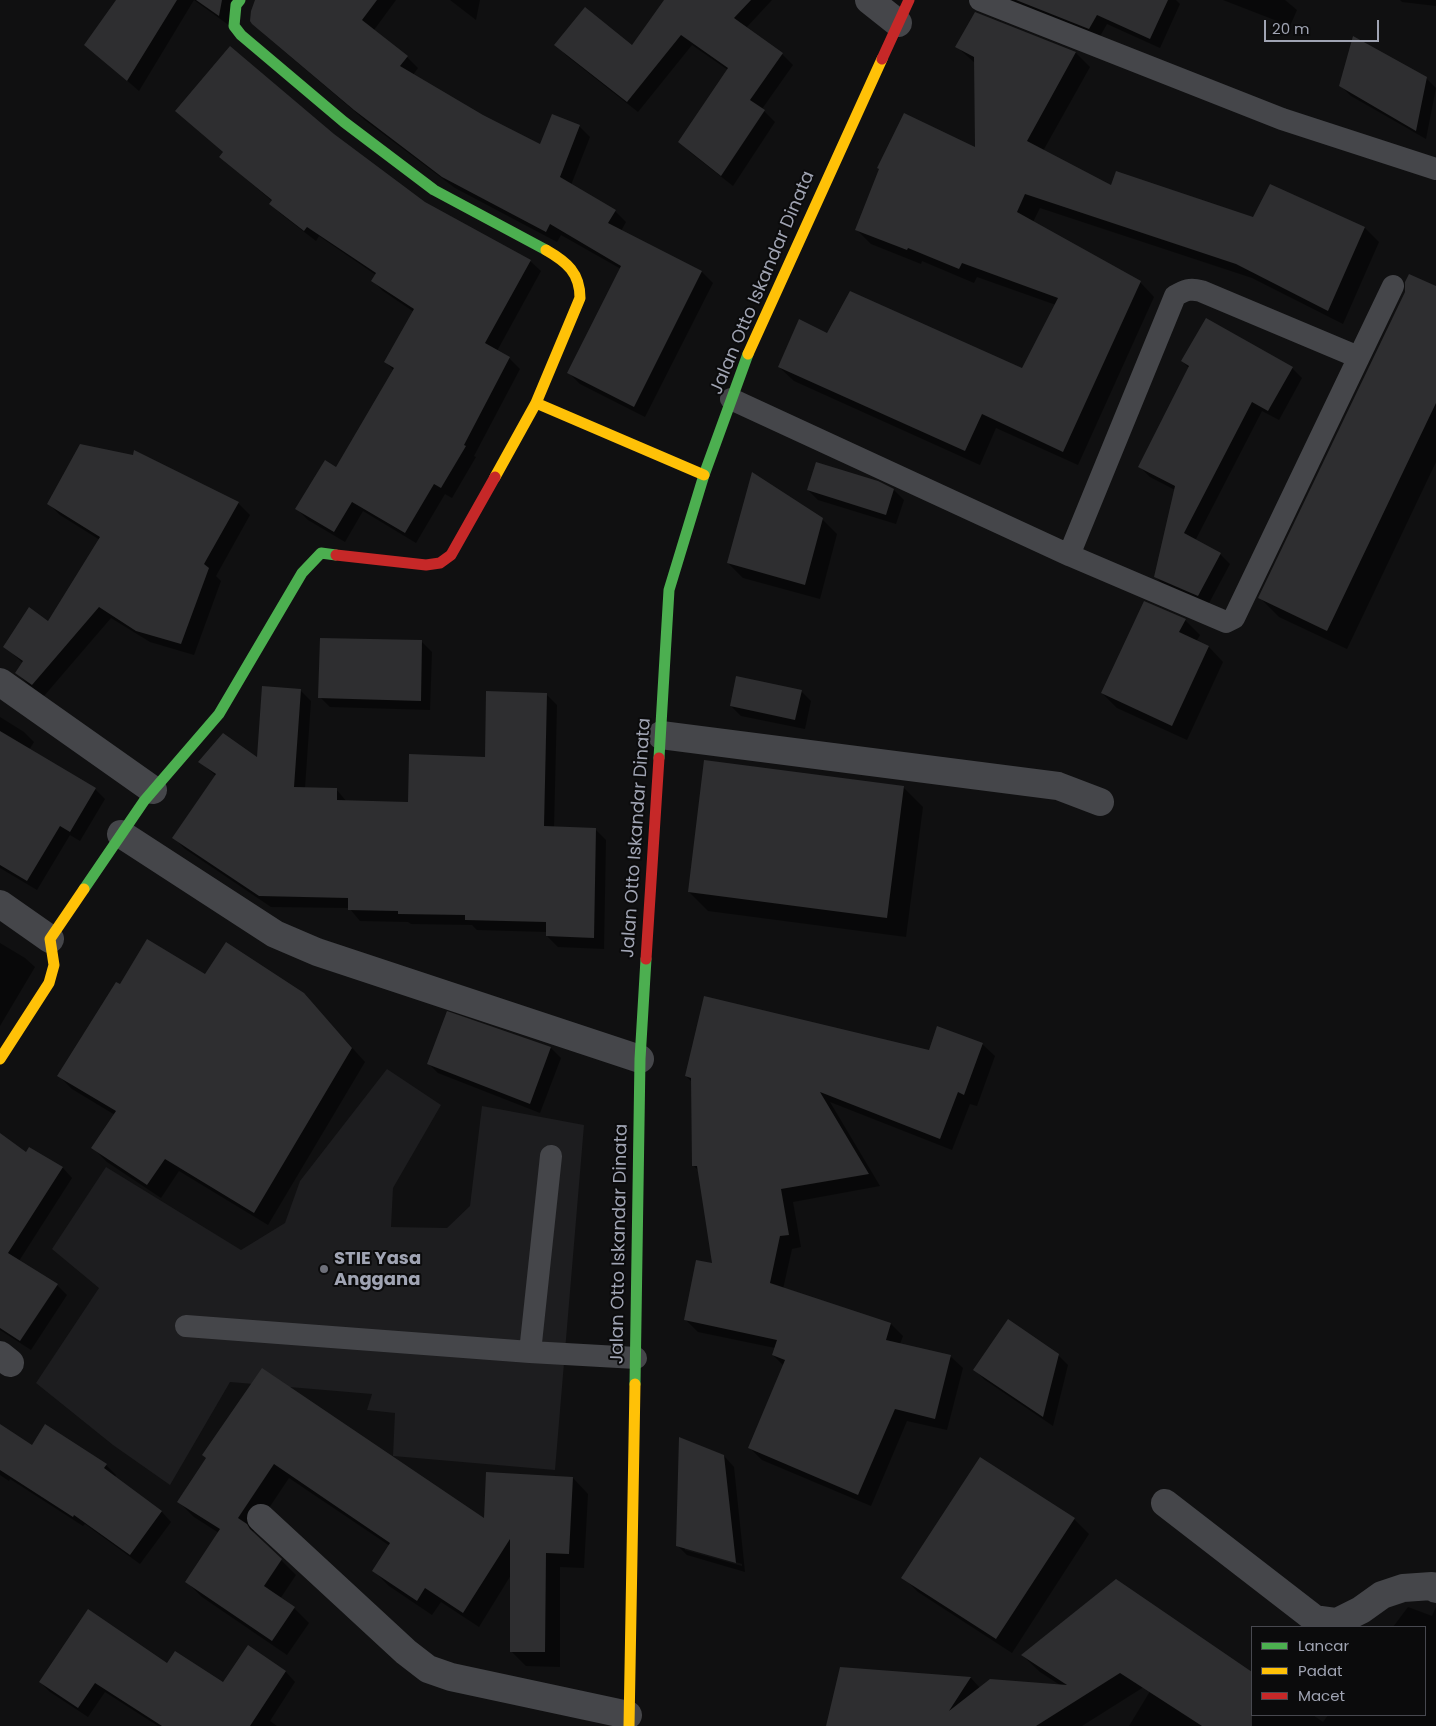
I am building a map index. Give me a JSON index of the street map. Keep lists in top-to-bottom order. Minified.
{"streets":{"main road":["Jalan Otto Iskandar Dinata"]},"places":["STIE Yasa Anggana"],"legend":["Lancar","Padat","Macet"],"scale_bar":"20 m"}
